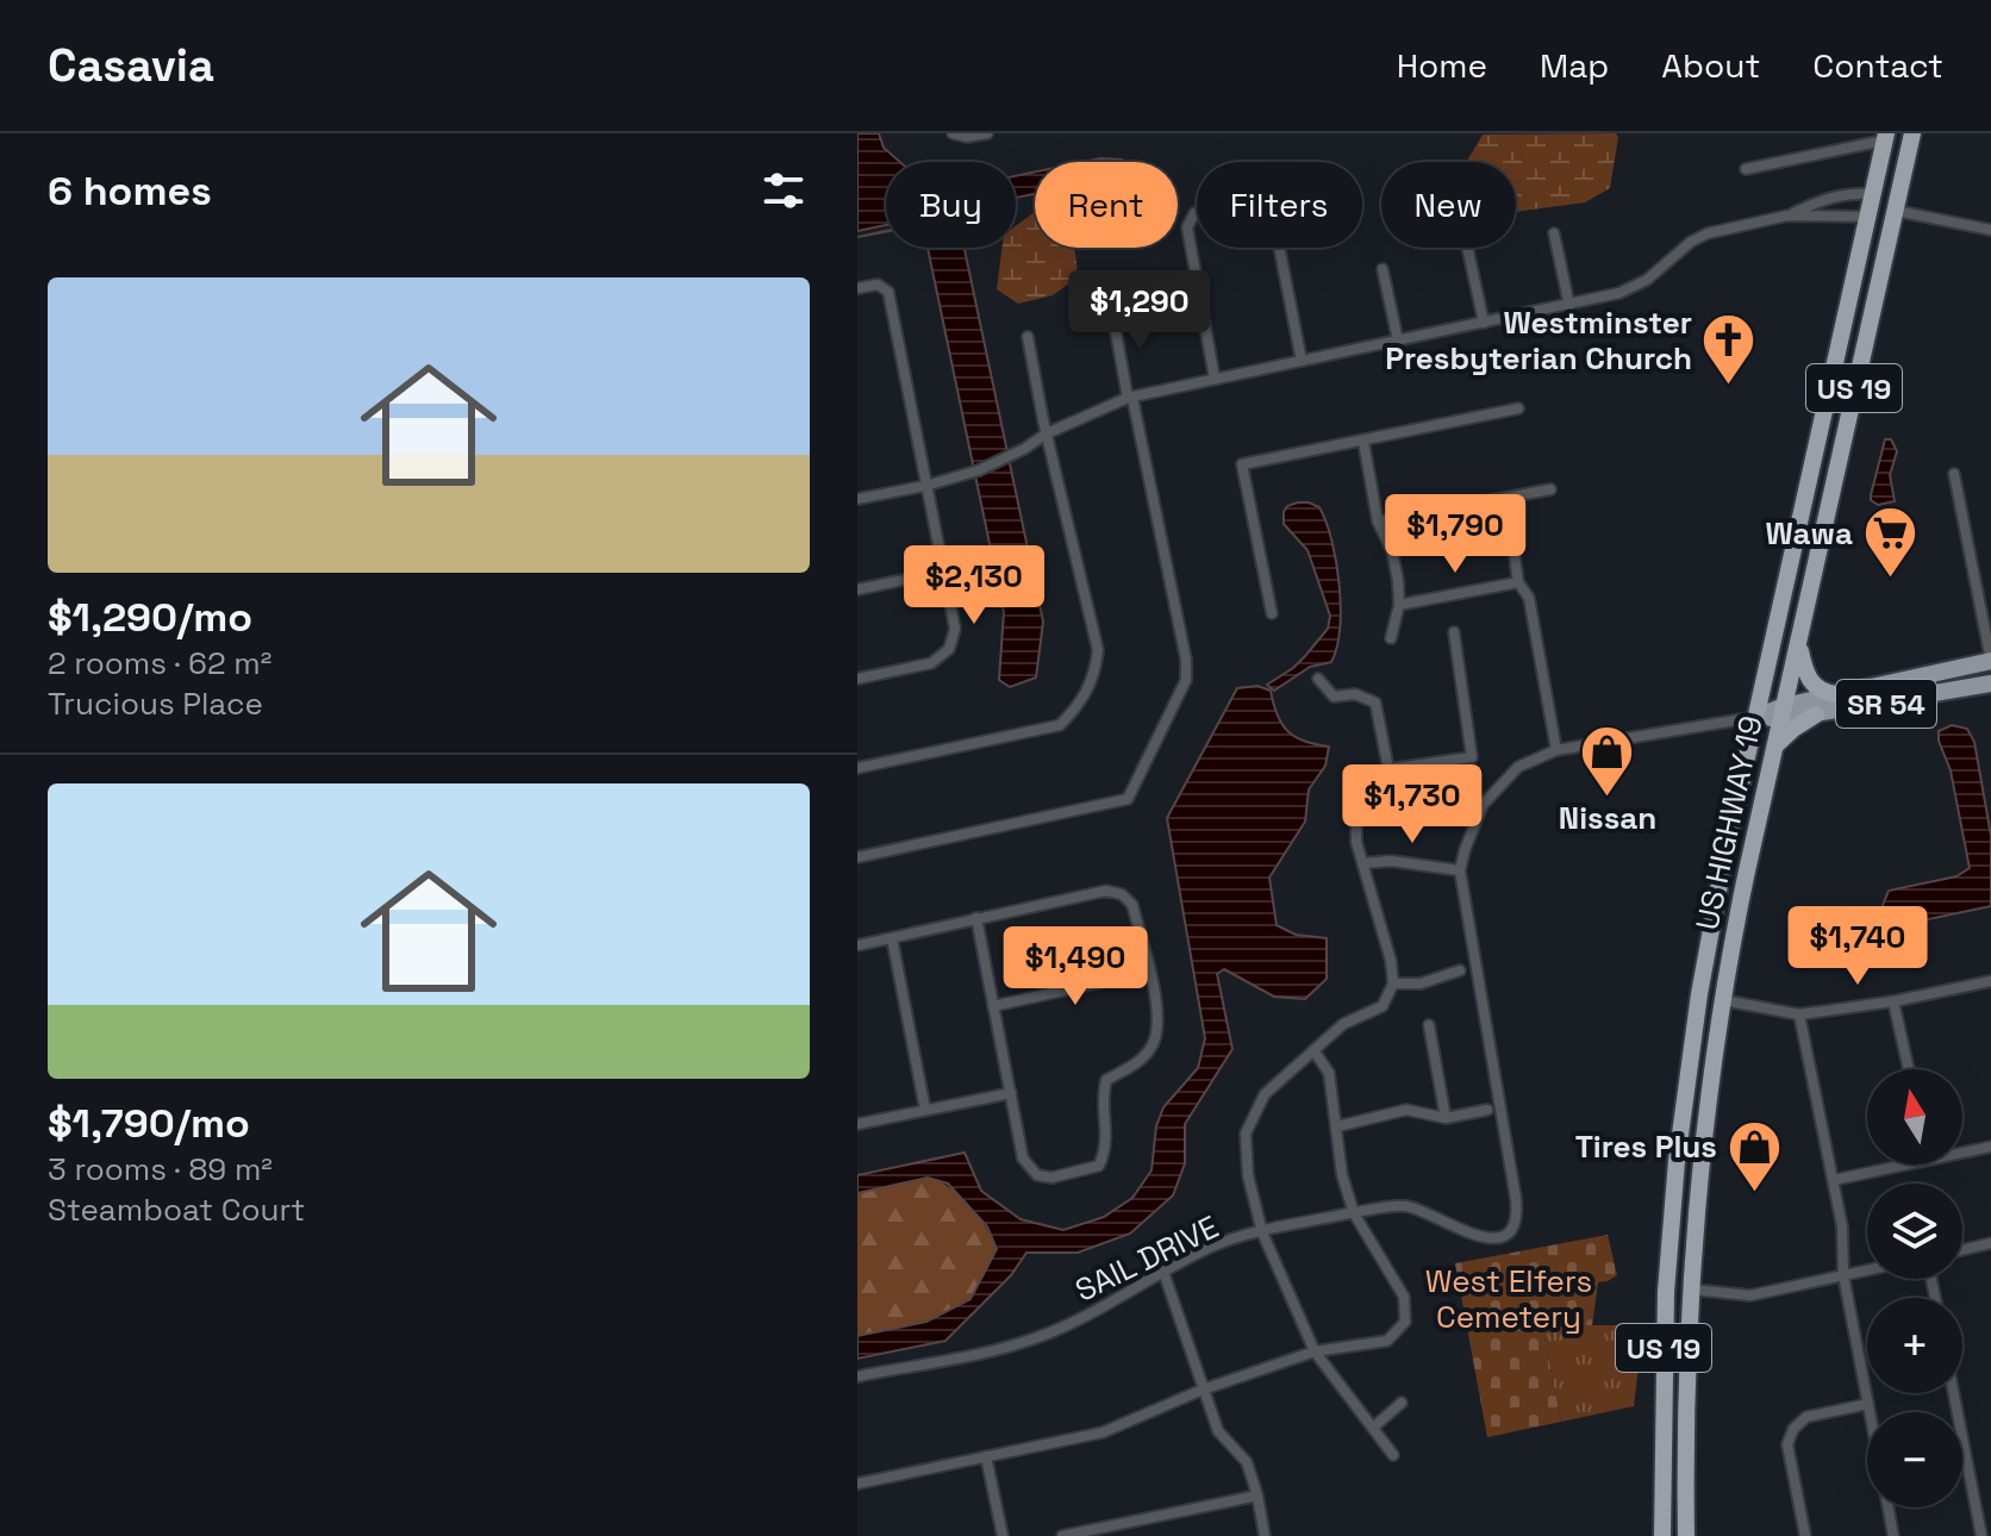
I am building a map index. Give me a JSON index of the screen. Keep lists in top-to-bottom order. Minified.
{"streets":{"highway":["US 19","US HIGHWAY 19"],"main road":["SR 54"],"street":["SAIL DRIVE"]},"crossings":[["SR 54","US HIGHWAY 19"]],"parks":["West Elfers Cemetery"],"places":{"church":["Westminster Presbyterian Church"],"supermarket":["Wawa"],"shop":["Nissan","Tires Plus"]},"north":"top","page":{"header":"Casavia","nav":["Home","Map","About","Contact"],"heading":"6 homes","chip":["Buy","Rent","Filters","New"],"list":[{"name":"$1,290/mo","note":"2 rooms · 62 m² · Trucious Place"},{"name":"$1,790/mo","note":"3 rooms · 89 m² · Steamboat Court"}],"price":["$1,290","$1,790","$2,130","$1,730","$1,740","$1,490"],"map_buttons":["+","−"]}}
